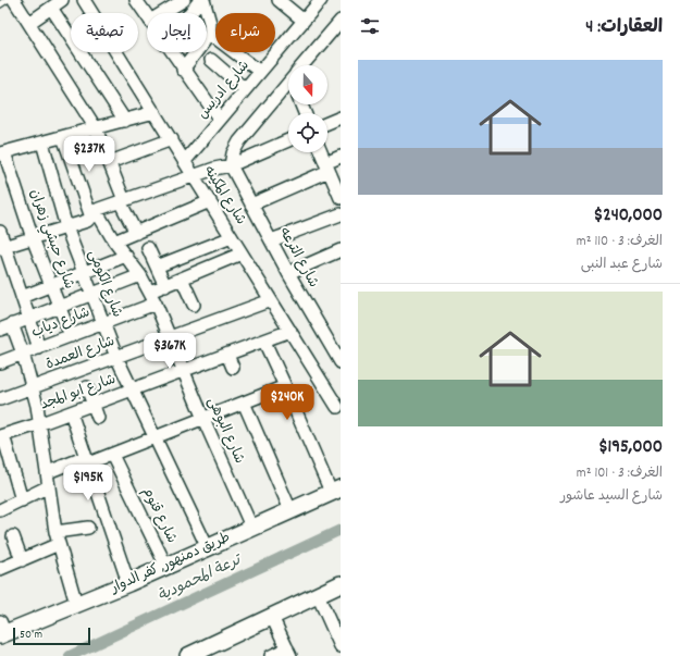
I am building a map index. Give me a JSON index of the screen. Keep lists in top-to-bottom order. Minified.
{"streets":{"main road":["طريق دمنهور, كفر الدوار"],"street":["شارع ادريس","شارع المكينه","شارع حبشي زهران","شارع الترعه","شارع الكومى","شارع دياب","شارع العمدة","شارع ابو المجد","شارع البوهى","شارع قنوم"]},"crossings":[["شارع ادريس","شارع المكينه"],["شارع المكينه","شارع العمدة"],["شارع المكينه","شارع ابو المجد"],["شارع حبشي زهران","شارع دياب"],["شارع الكومى","شارع دياب"],["شارع الكومى","شارع العمدة"],["شارع الكومى","شارع ابو المجد"],["شارع الكومى","طريق دمنهور, كفر الدوار"],["شارع دياب","شارع البوهى"],["شارع العمدة","شارع البوهى"],["شارع ابو المجد","شارع البوهى"],["شارع البوهى","طريق دمنهور, كفر الدوار"],["شارع قنوم","طريق دمنهور, كفر الدوار"]],"water":["ترعة المحمودية"],"scale_bar":"50 m","north":"bottom","page":{"heading":"العقارات: 4","chip":["شراء","إيجار","تصفية"],"list":[{"name":"$240,000","note":"الغرف: 3 · 110 m² · شارع عبد النبى"},{"name":"$195,000","note":"الغرف: 3 · 101 m² · شارع السيد عاشور"}],"price":["$237K","$367K","$240K","$195K"],"scale":"50 m"}}
